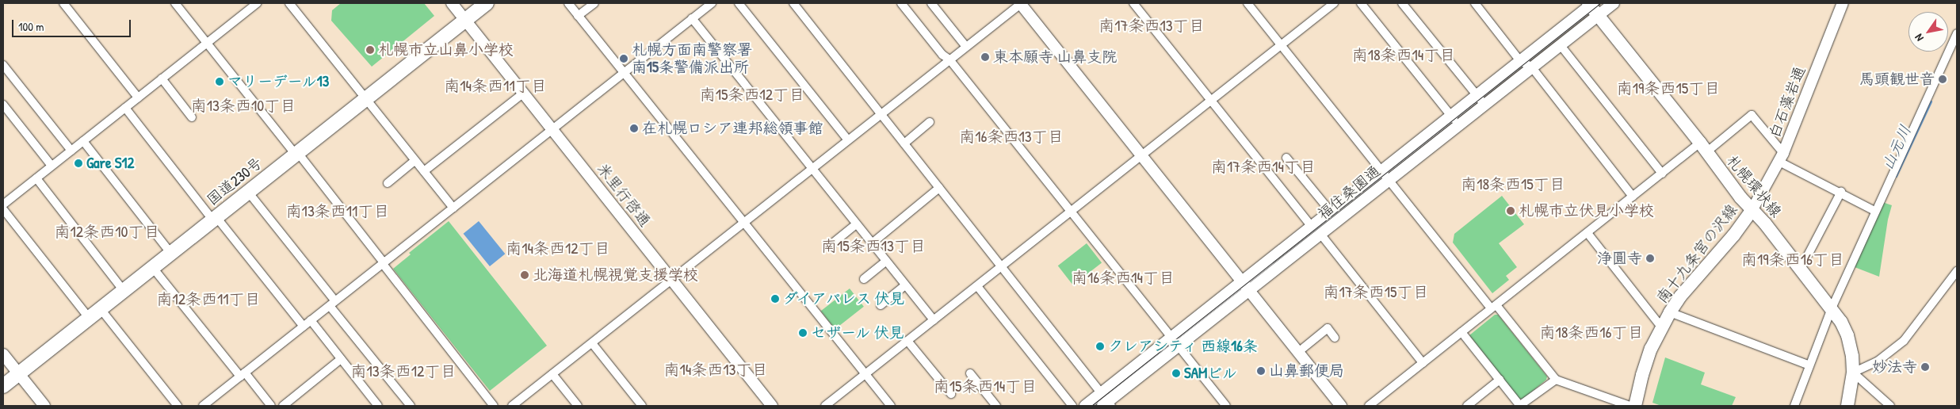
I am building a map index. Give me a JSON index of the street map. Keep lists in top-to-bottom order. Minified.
{"streets":{"highway":["国道230号"],"main road":["札幌環状線","南十九条宮の沢線"],"street":["白石藻岩通","福住桑園通","米里行啓通"]},"crossings":[["白石藻岩通","札幌環状線"],["白石藻岩通","南十九条宮の沢線"],["国道230号","米里行啓通"],["札幌環状線","福住桑園通"],["札幌環状線","南十九条宮の沢線"]],"districts":["南17条西13丁目","南18条西14丁目","南14条西11丁目","南19条西15丁目","南15条西12丁目","南13条西10丁目","南16条西13丁目","南17条西14丁目","南18条西15丁目","南13条西11丁目","南12条西10丁目","南15条西13丁目","南14条西12丁目","南19条西16丁目","南16条西14丁目","南17条西15丁目","南12条西11丁目","南18条西16丁目","南14条西13丁目","南13条西12丁目","南15条西14丁目"],"water":["山元川"],"places":["札幌市立山鼻小学校","東本願寺 山鼻支院","札幌方面南警察署 南15条警備派出所","馬頭観世音","マリーデール13","在札幌ロシア連邦総領事館","Gare S12","札幌市立伏見小学校","浄圓寺","北海道札幌視覚支援学校","ダイアパレス 伏見","セザール 伏見","クレアシティ 西線16条","妙法寺","山鼻郵便局","SAMビル"],"scale_bar":"100 m","north":"bottom left"}
